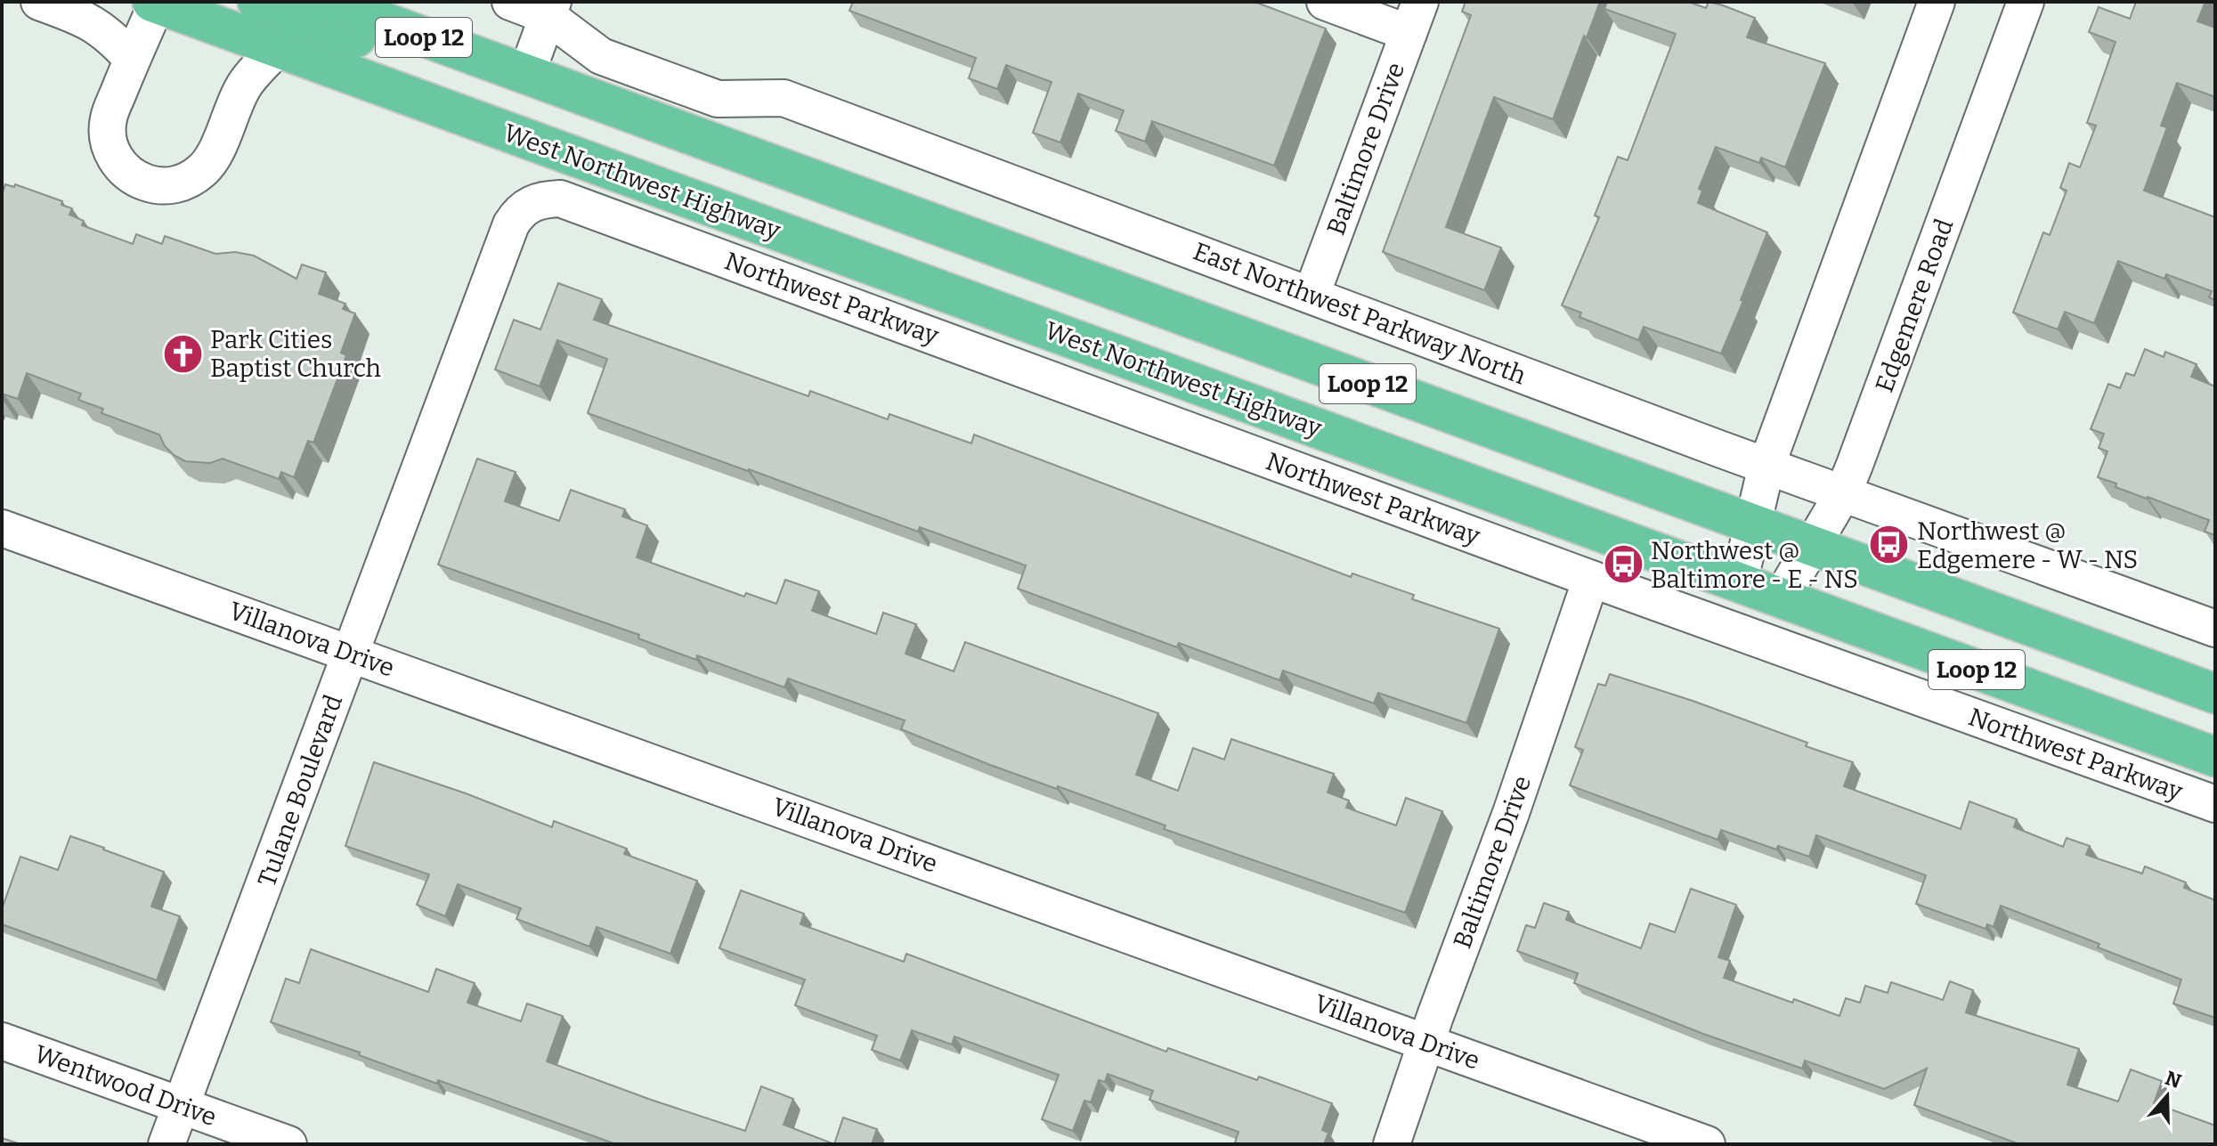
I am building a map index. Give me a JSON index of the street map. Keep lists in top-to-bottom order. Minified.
{"streets":{"main road":["Loop 12","West Northwest Highway"],"street":["Baltimore Drive","Northwest Parkway","Edgemere Road","East Northwest Parkway North","Villanova Drive","Tulane Boulevard","Wentwood Drive"]},"crossings":[["Loop 12","Edgemere Road"],["Baltimore Drive","Northwest Parkway"],["Baltimore Drive","East Northwest Parkway North"],["Baltimore Drive","Villanova Drive"],["West Northwest Highway","Edgemere Road"],["Northwest Parkway","Tulane Boulevard"],["Edgemere Road","East Northwest Parkway North"],["Villanova Drive","Tulane Boulevard"],["Tulane Boulevard","Wentwood Drive"]],"places":{"church":["Park Cities Baptist Church"],"bus stop":["Northwest @ Edgemere - W - NS","Northwest @ Baltimore - E - NS"]},"north":"top"}
